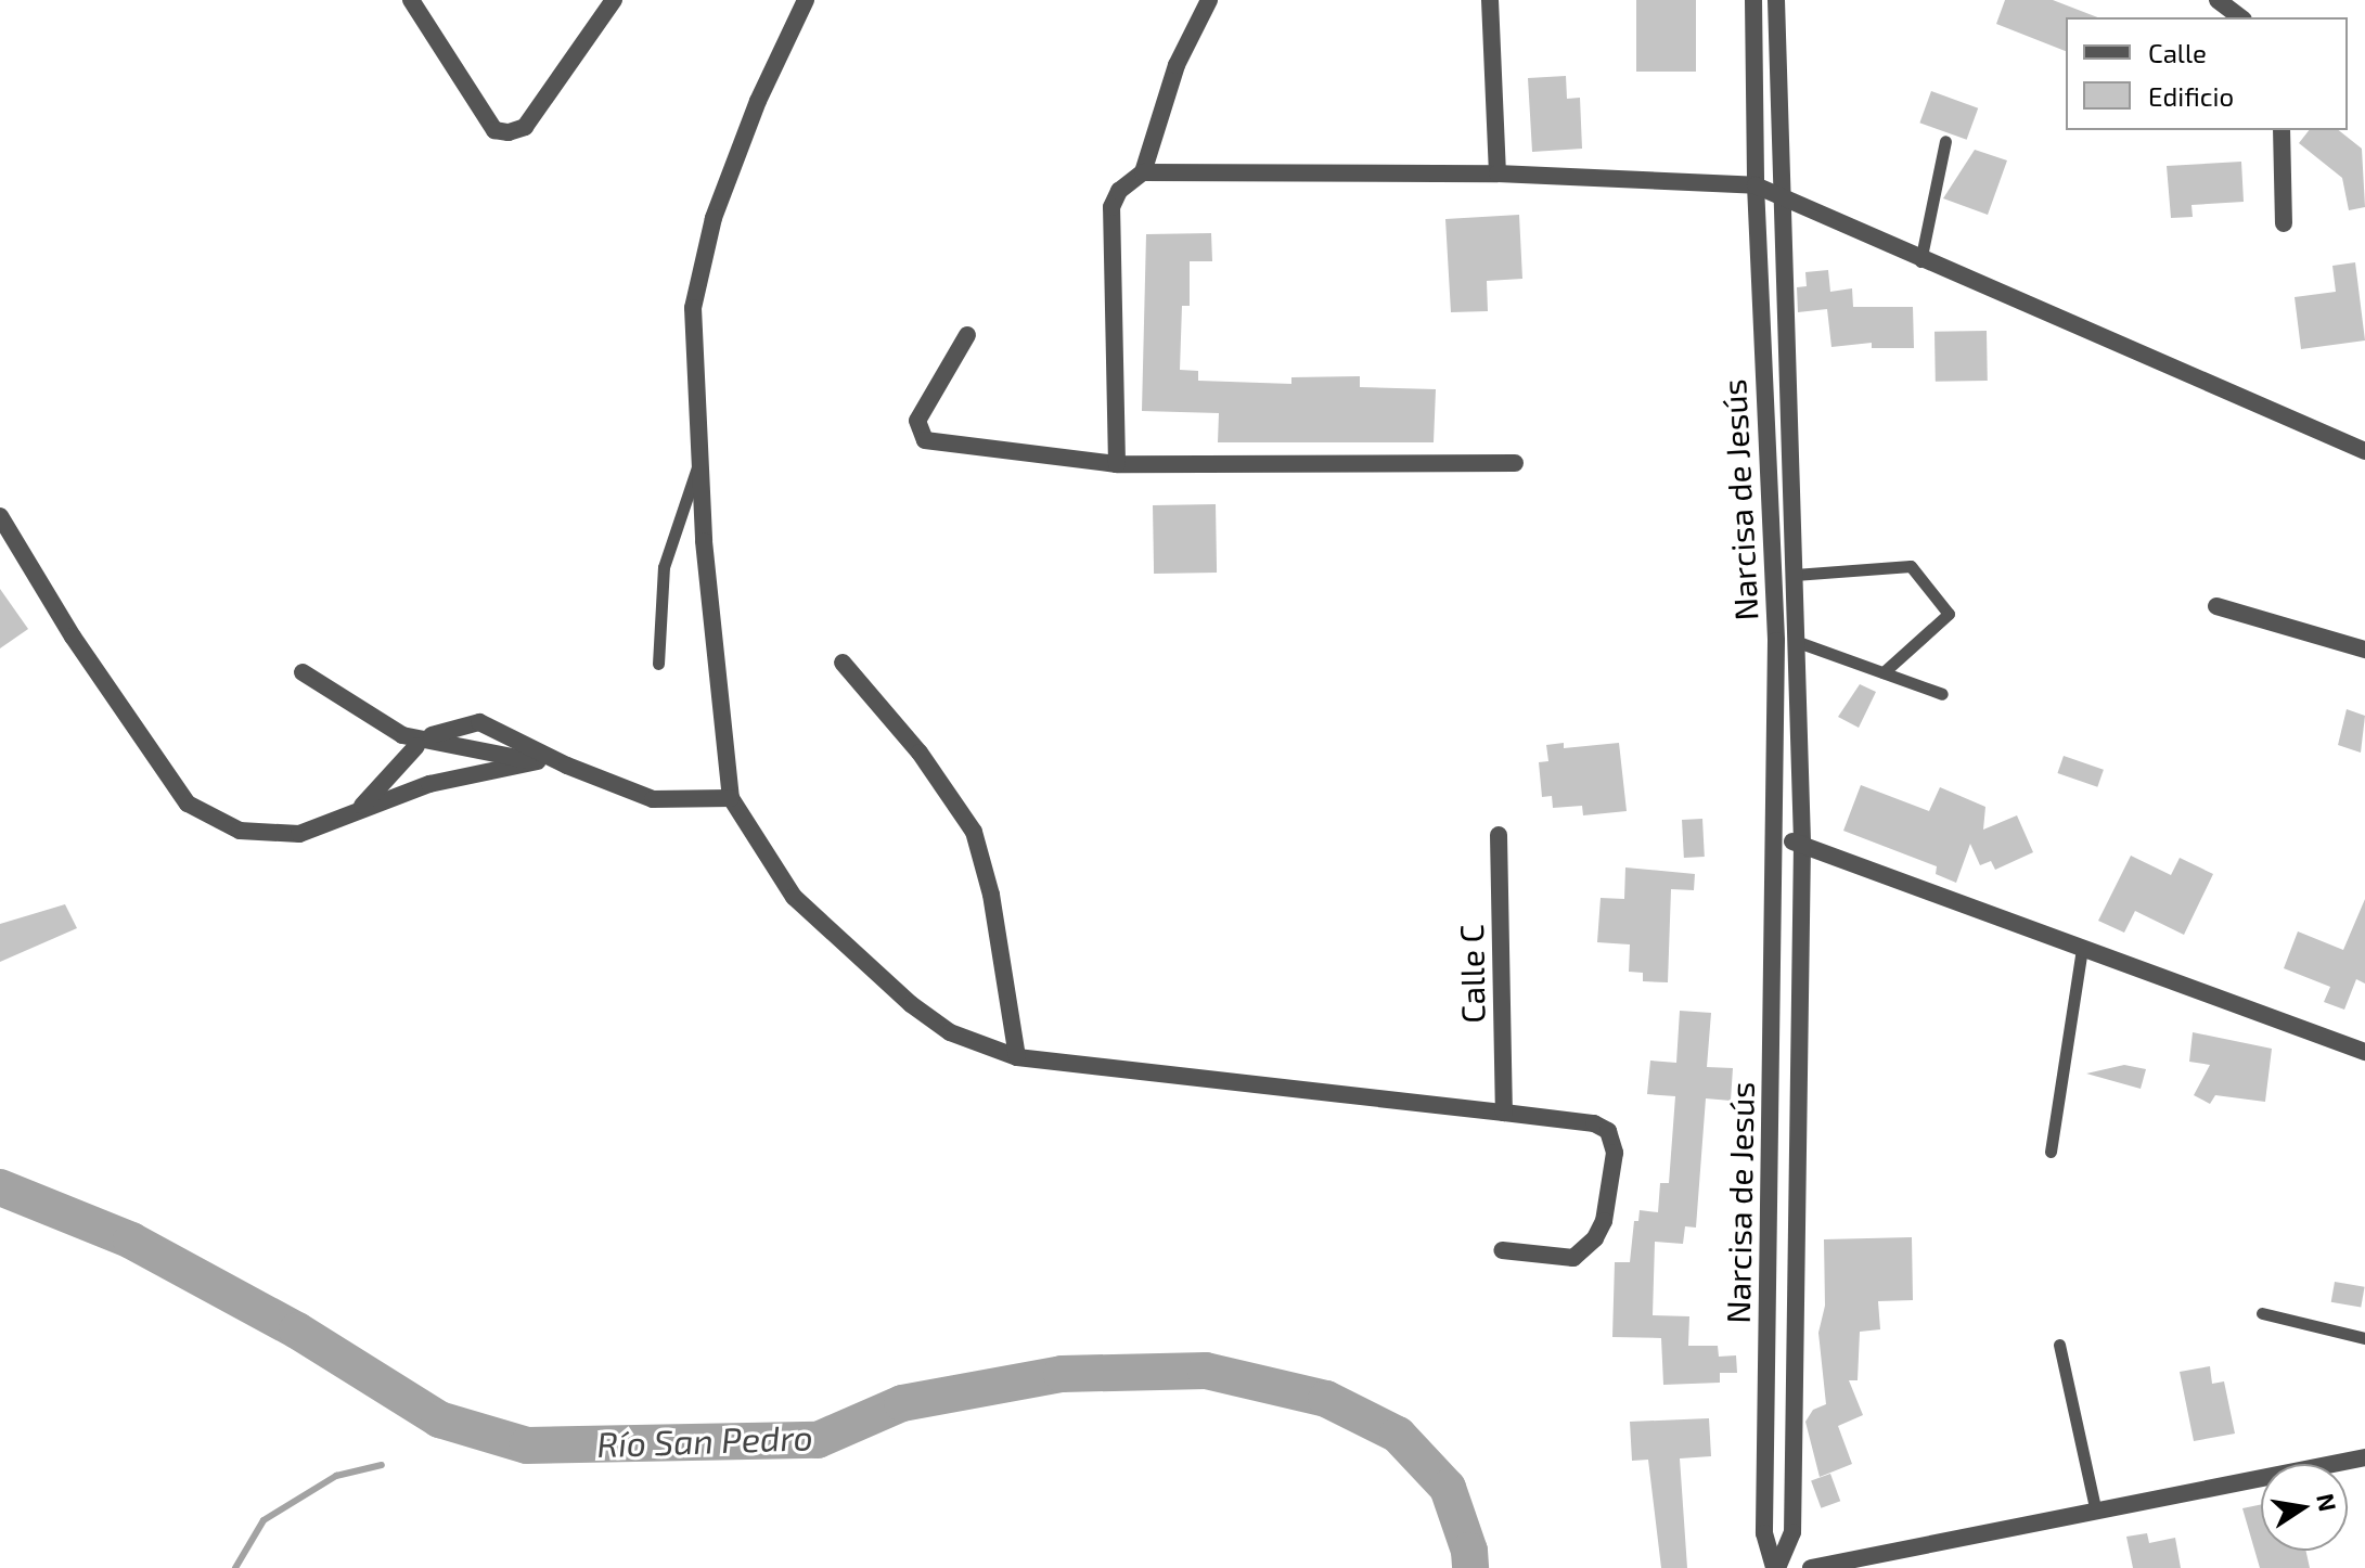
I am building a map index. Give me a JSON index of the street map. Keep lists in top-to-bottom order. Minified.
{"streets":{"street":["Narcisa de Jesús","Calle C"]},"water":["Río San Pedro"],"legend":["Calle","Edificio"],"north":"right"}
